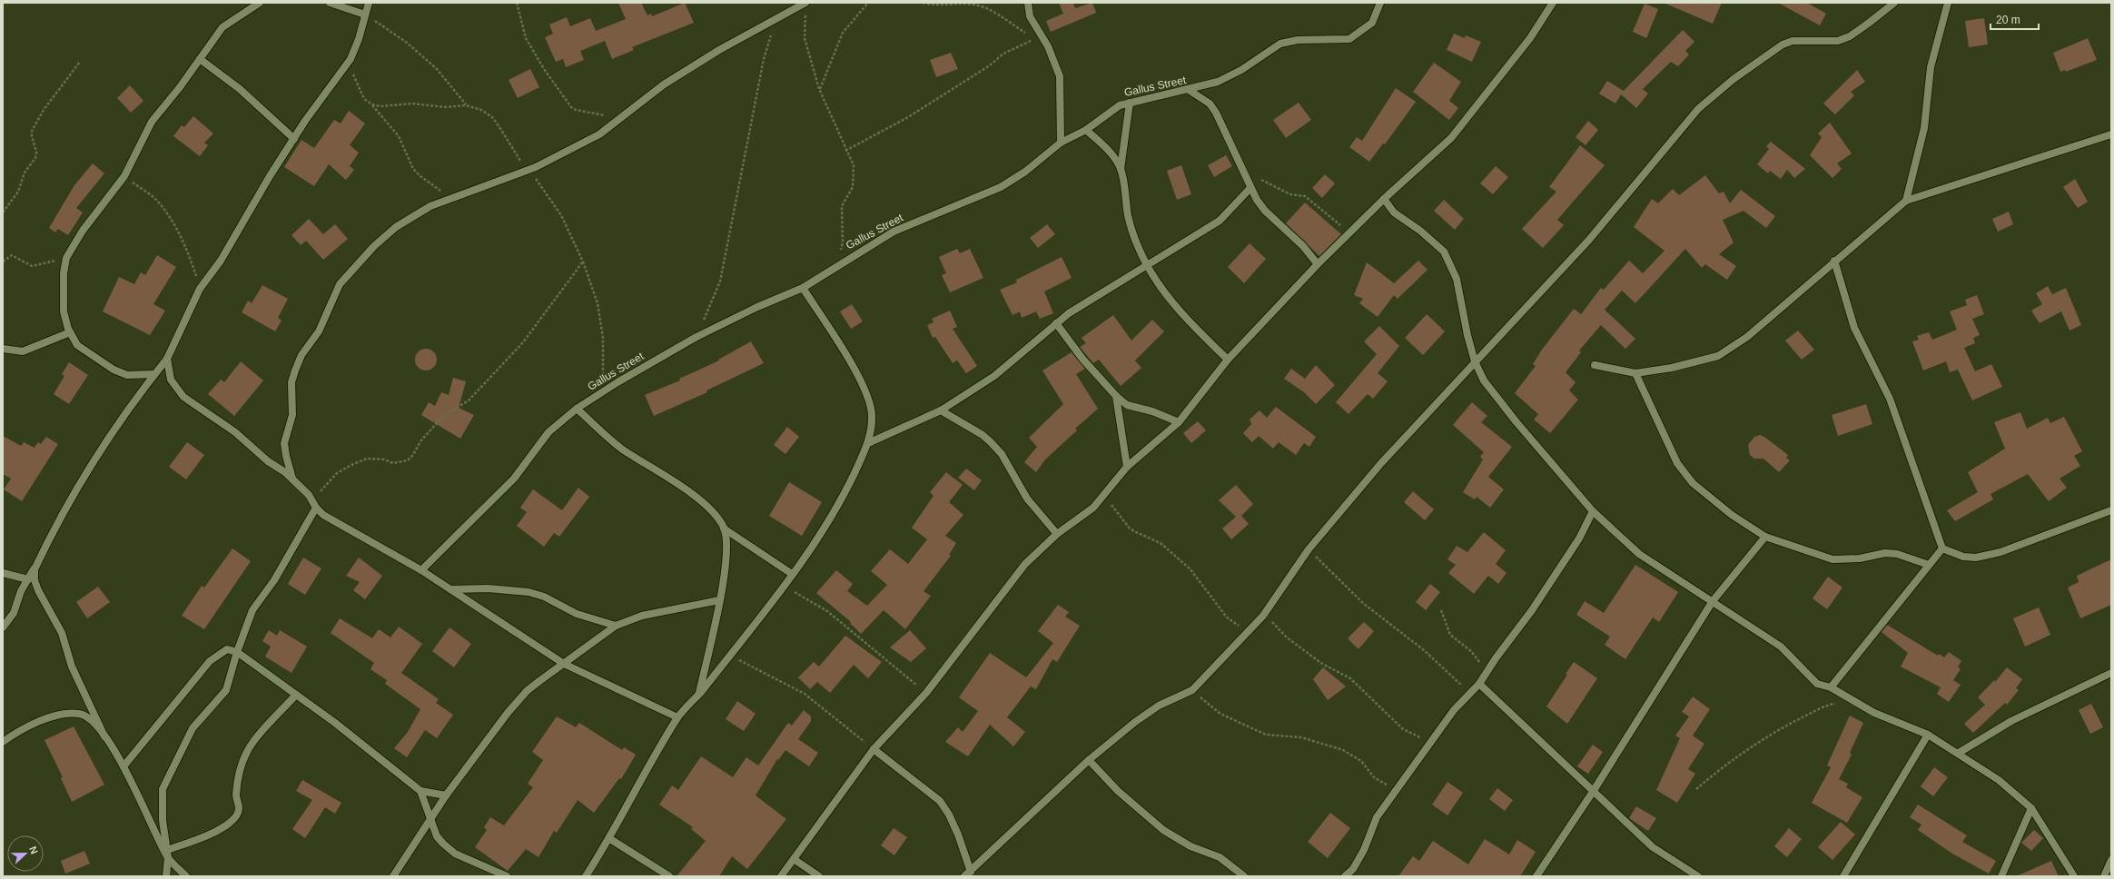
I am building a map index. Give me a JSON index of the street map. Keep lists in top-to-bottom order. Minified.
{"streets":{"street":["Gallus Street"]},"scale_bar":"20 m","north":"right"}
